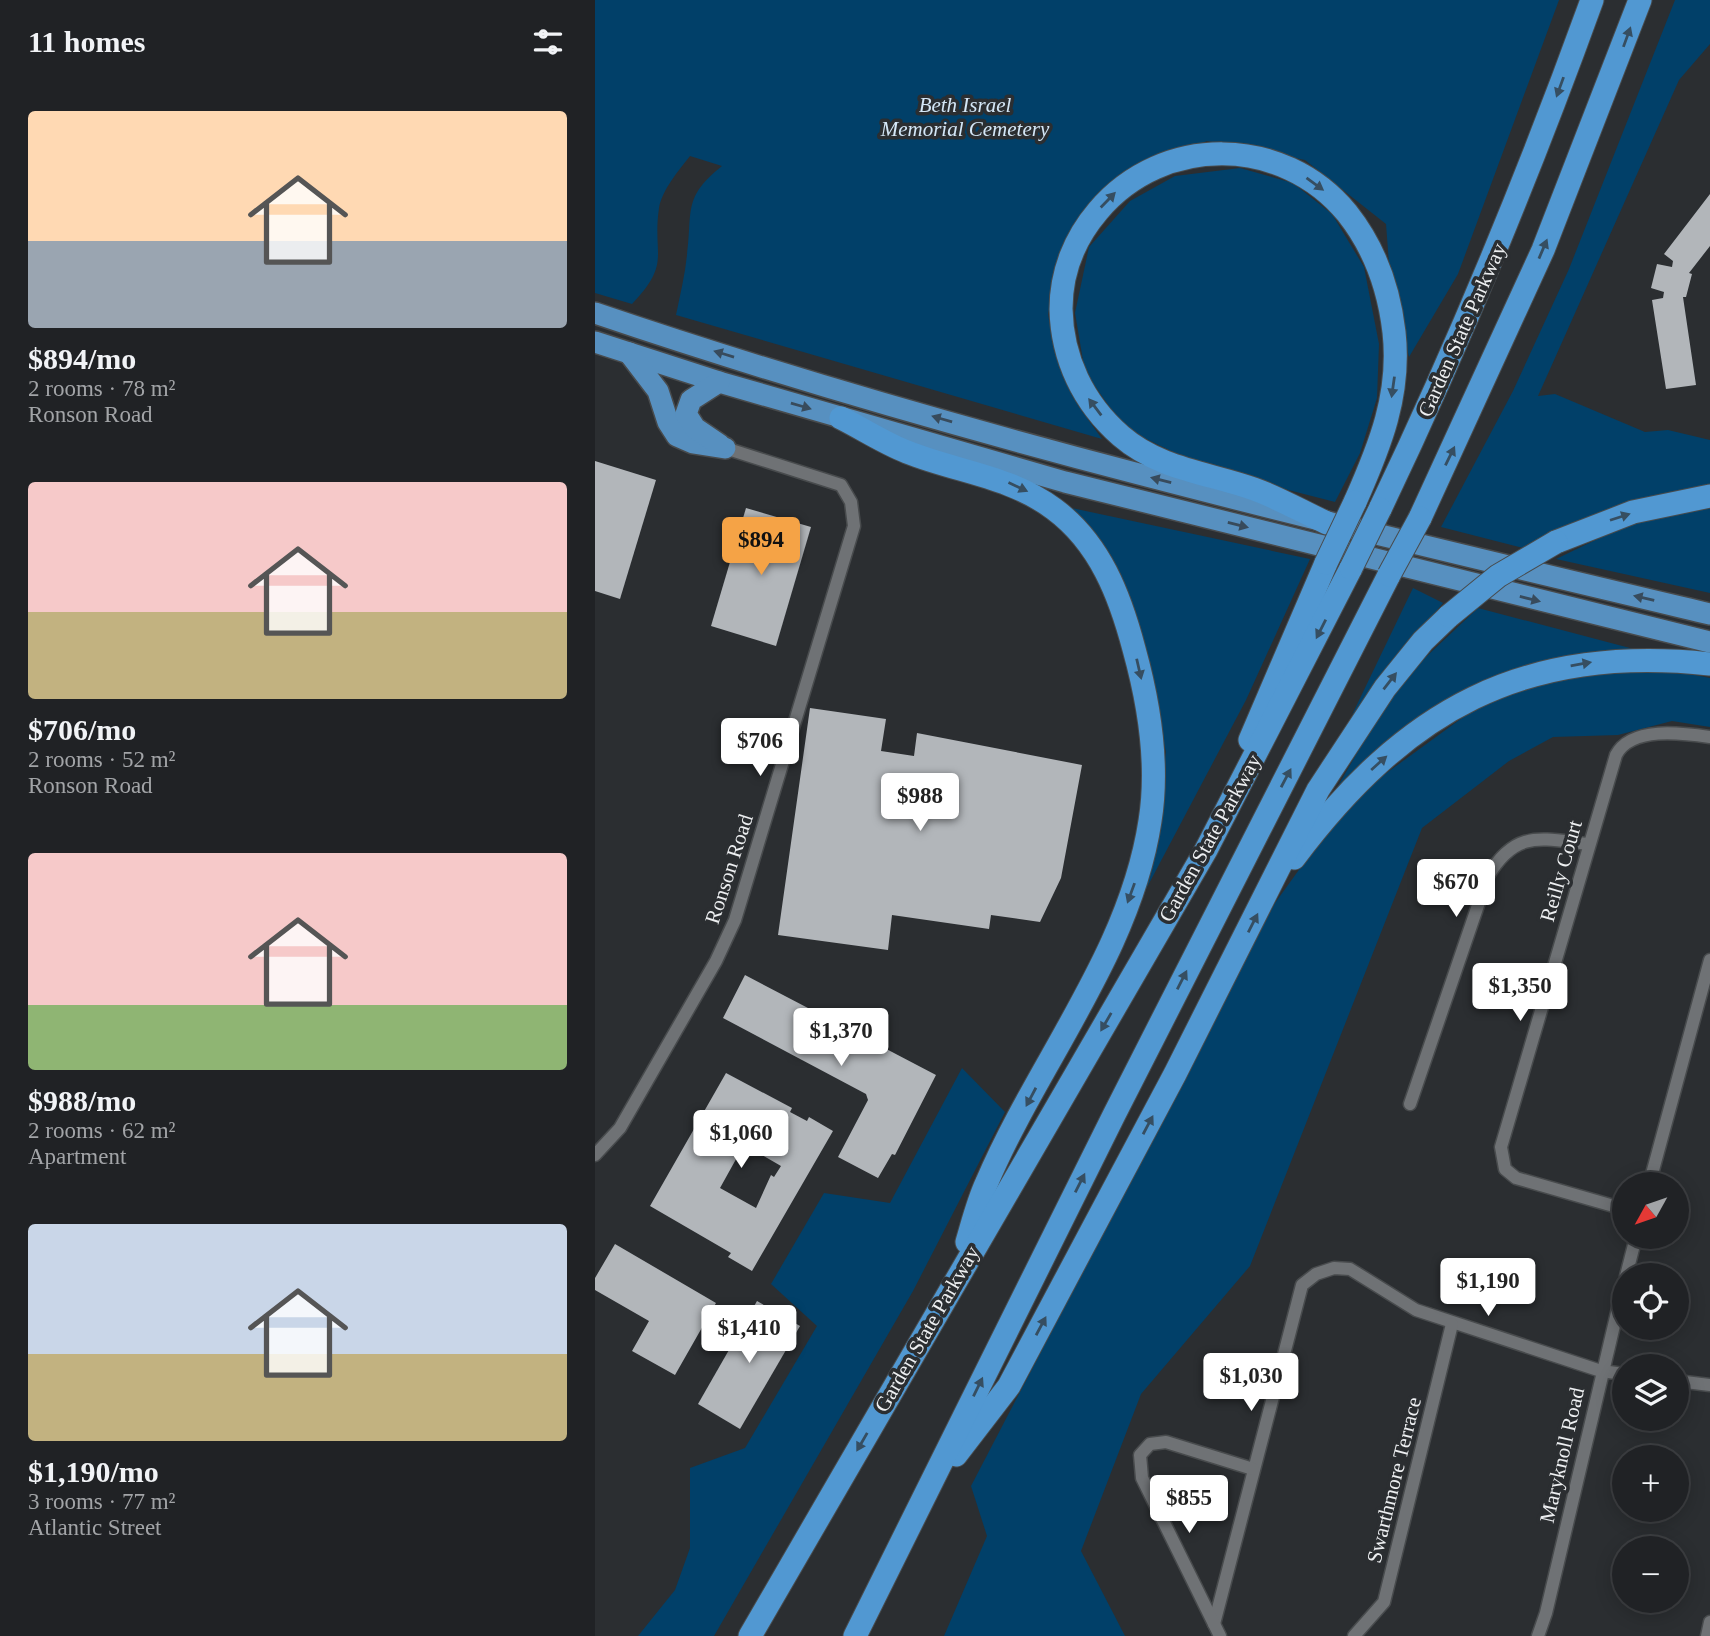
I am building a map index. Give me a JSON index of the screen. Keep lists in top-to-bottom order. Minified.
{"streets":{"highway":["Garden State Parkway"],"street":["Ronson Road","Reilly Court","Maryknoll Road","Swarthmore Terrace"]},"parks":["Beth Israel Memorial Cemetery"],"north":"bottom left","page":{"heading":"11 homes","list":[{"name":"$894/mo","note":"2 rooms · 78 m² · Ronson Road"},{"name":"$706/mo","note":"2 rooms · 52 m² · Ronson Road"},{"name":"$988/mo","note":"2 rooms · 62 m² · Apartment"},{"name":"$1,190/mo","note":"3 rooms · 77 m² · Atlantic Street"}],"price":["$894","$706","$988","$670","$1,350","$1,370","$1,060","$1,190","$1,410","$1,030","$855"],"map_buttons":["+","−"]}}
